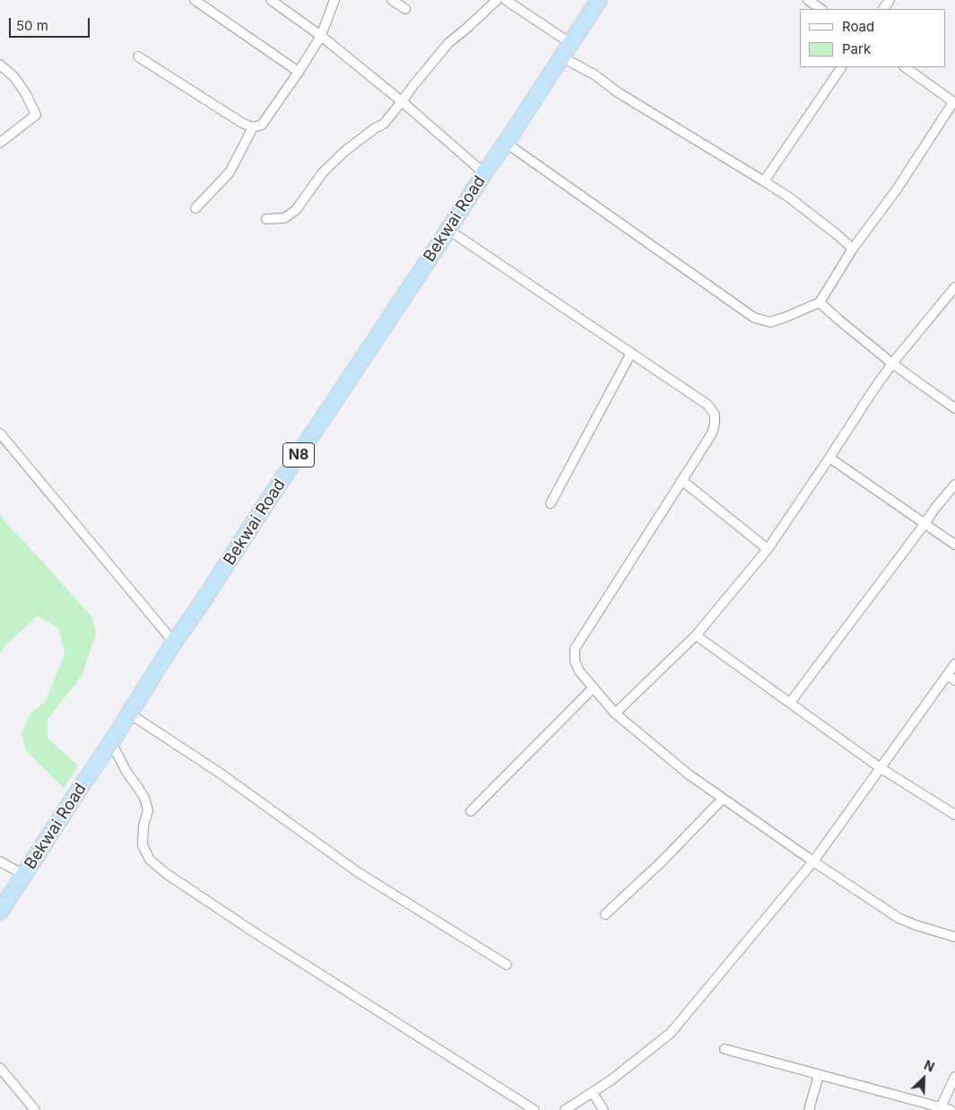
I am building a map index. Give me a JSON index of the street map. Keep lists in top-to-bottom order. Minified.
{"streets":{"highway":["Bekwai Road","N8"]},"legend":["Road","Park"],"scale_bar":"50 m","north":"top right"}
